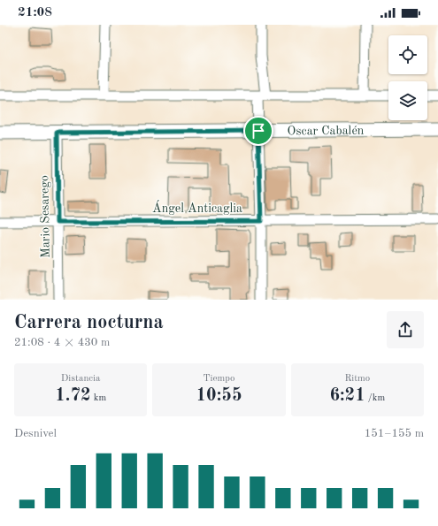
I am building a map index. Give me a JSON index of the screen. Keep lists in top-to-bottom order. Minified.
{"streets":{"main road":["Oscar Cabalén"],"street":["Ángel Anticaglia","Mario Sesarego"]},"crossings":[["Oscar Cabalén","Mario Sesarego"],["Ángel Anticaglia","Mario Sesarego"]],"page":{"status":"21:08","heading":["Carrera nocturna","21:08 · 4 × 430 m"],"stats":[["Distancia","1.72 km"],["Tiempo","10:55"],["Ritmo","6:21 /km"]],"chart":["Desnivel","151–155 m"]}}
